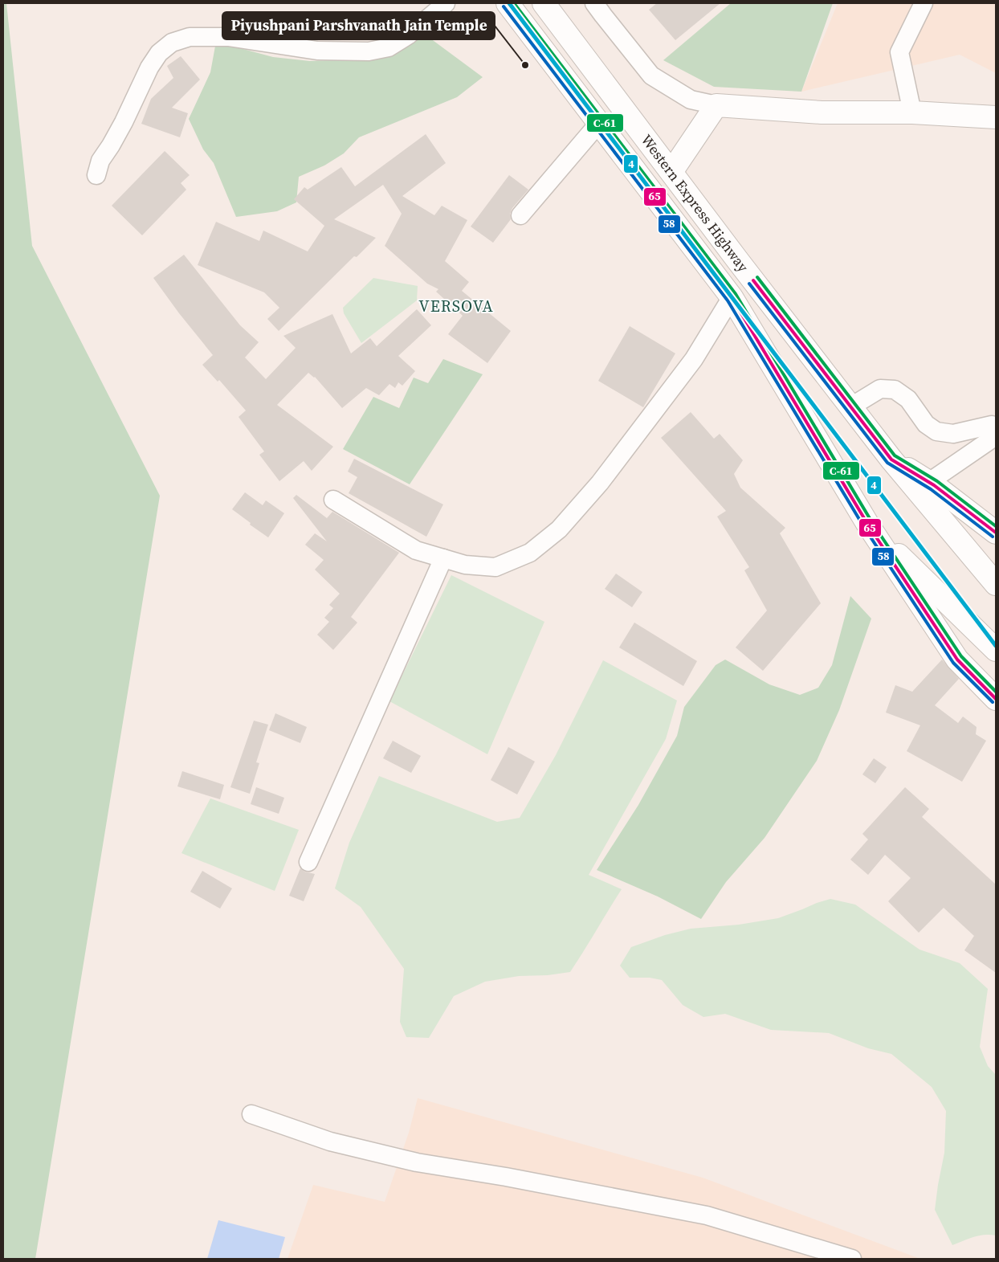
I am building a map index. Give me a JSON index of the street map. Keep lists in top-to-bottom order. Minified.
{"streets":{"highway":["Western Express Highway"]},"districts":["VERSOVA"],"places":["Piyushpani Parshvanath Jain Temple"],"lines":["transit line 4","transit line 65","transit line C-61","transit line 58"]}
